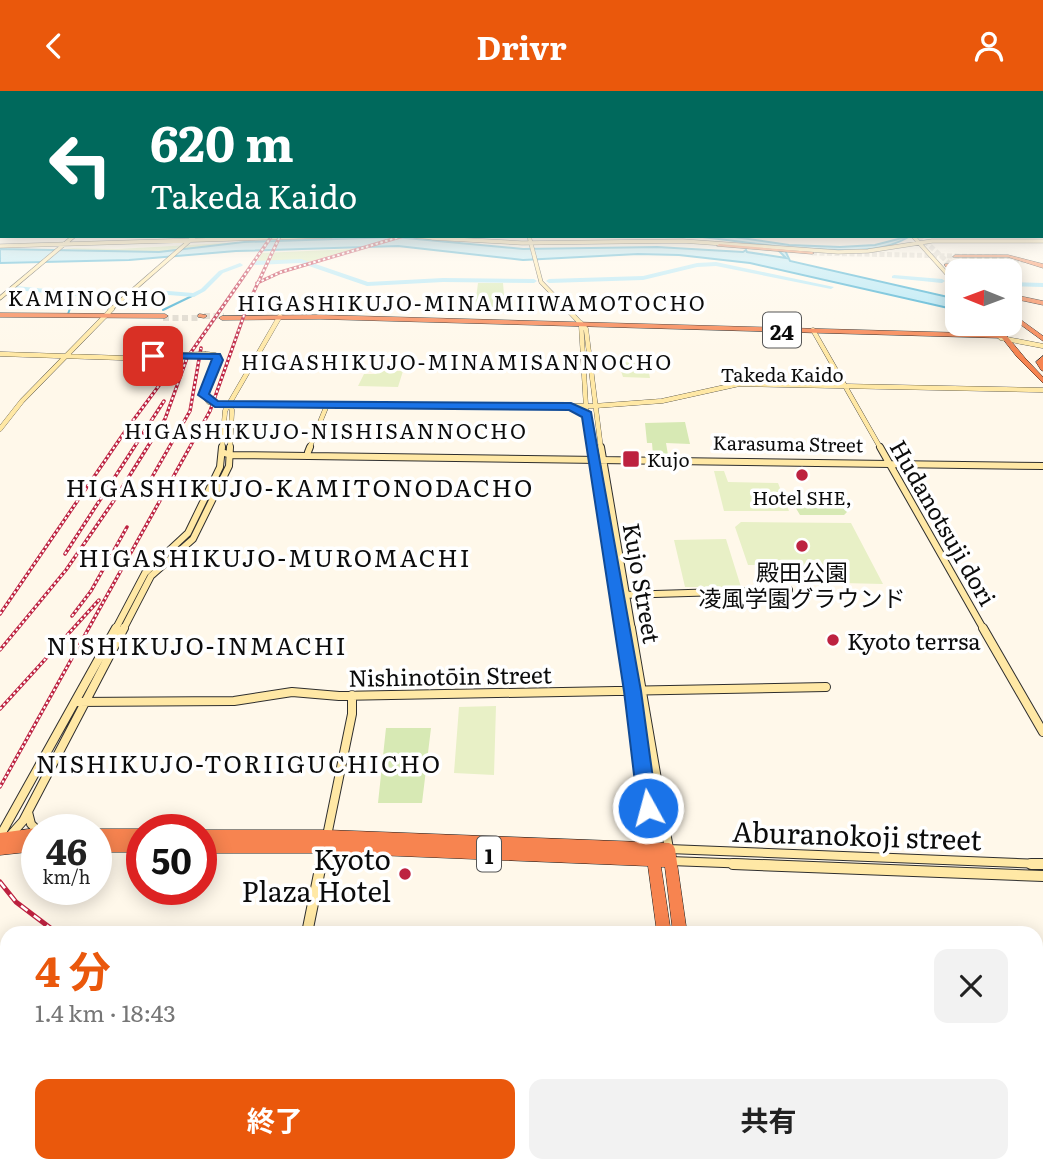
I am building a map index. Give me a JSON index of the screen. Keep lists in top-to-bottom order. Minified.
{"streets":{"highway":["24","1"],"street":["Takeda Kaido","Karasuma Street","Hudanotsuji dori","Kujo Street","Nishinotōin Street","Aburanokoji street"]},"crossings":[["24","Hudanotsuji dori"],["24","Kujo Street"],["Takeda Kaido","Hudanotsuji dori"],["Takeda Kaido","Kujo Street"],["Karasuma Street","Hudanotsuji dori"],["Karasuma Street","Kujo Street"],["Kujo Street","Nishinotōin Street"],["Kujo Street","Aburanokoji street"],["Kujo Street","1"],["Aburanokoji street","1"]],"districts":["KAMINOCHO","HIGASHIKUJO-MINAMIIWAMOTOCHO","HIGASHIKUJO-MINAMISANNOCHO","HIGASHIKUJO-NISHISANNOCHO","HIGASHIKUJO-KAMITONODACHO","HIGASHIKUJO-MUROMACHI","NISHIKUJO-INMACHI","NISHIKUJO-TORIIGUCHICHO"],"places":{"transit":["Kujo"],"other":["Hotel SHE,","殿田公園 凌風学園グラウンド","Kyoto terrsa","Kyoto Plaza Hotel"]},"north":"left","page":{"header":"Drivr","turn":["620 m","Takeda Kaido"],"speed":"46 km/h","limit":"50","heading":["4 分","1.4 km · 18:43"],"buttons":["終了","共有"]}}
